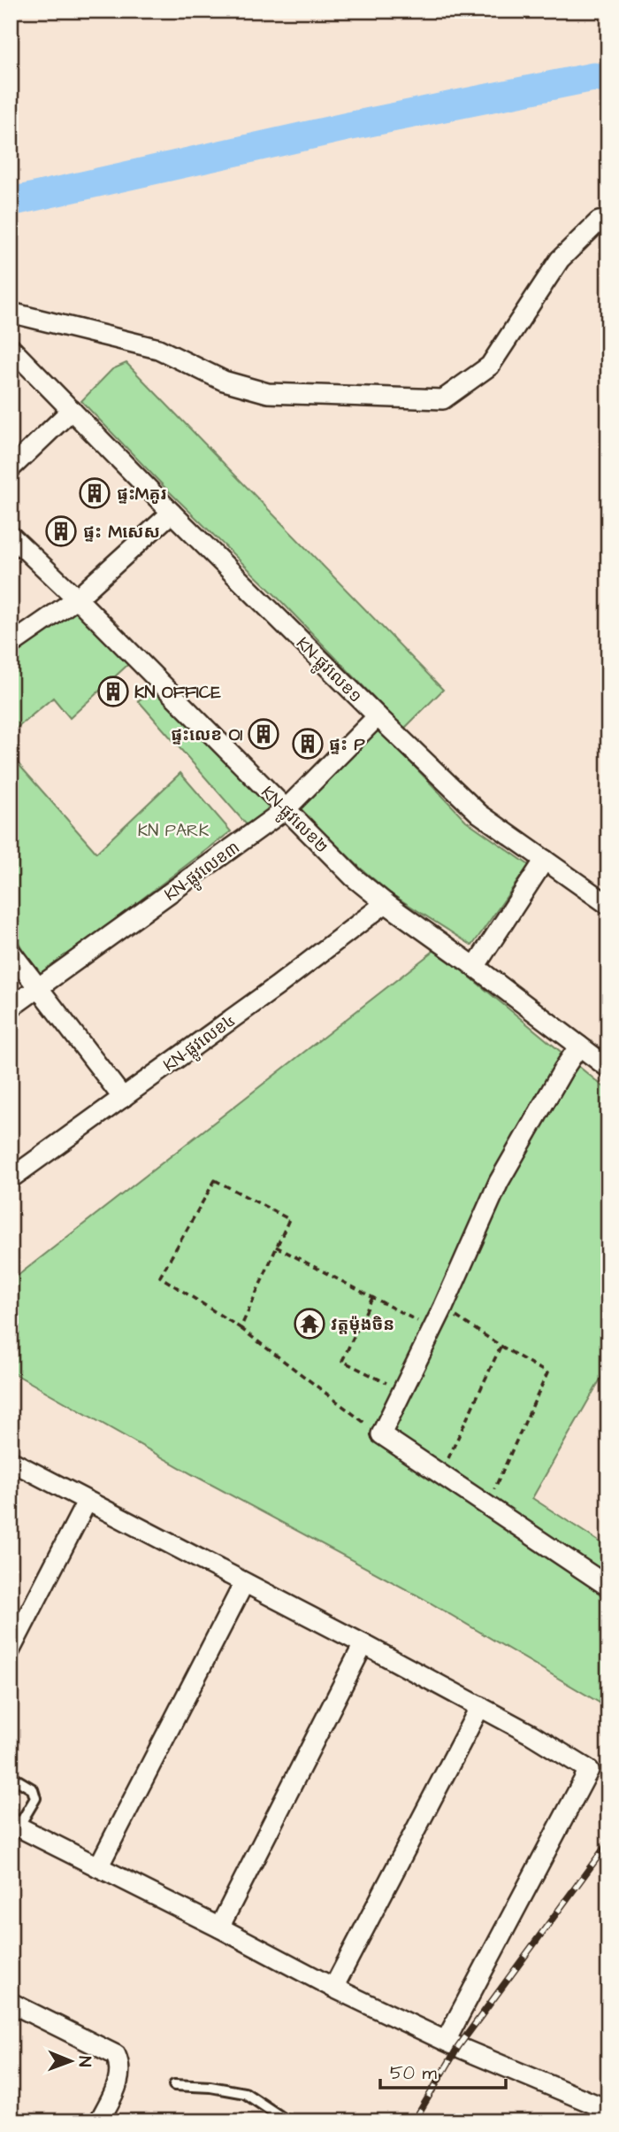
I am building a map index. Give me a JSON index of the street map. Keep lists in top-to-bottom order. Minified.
{"streets":{"street":["KN-ផ្លូវលេខ១","KN-ផ្លូវលេខ២","KN-ផ្លូវលេខ៣","KN-ផ្លូវលេខ៤"]},"crossings":[["KN-ផ្លូវលេខ១","KN-ផ្លូវលេខ៣"],["KN-ផ្លូវលេខ២","KN-ផ្លូវលេខ៣"],["KN-ផ្លូវលេខ២","KN-ផ្លូវលេខ៤"]],"parks":["KN PARK"],"places":{"building":["ផ្ទះMគូរ","ផ្ទះ Mសេស","KN OFFICE","ផ្ទះលេខ O1","ផ្ទះ P"],"temple":["វត្តម៉ុងចិន"]},"scale_bar":"50 m","north":"right"}
